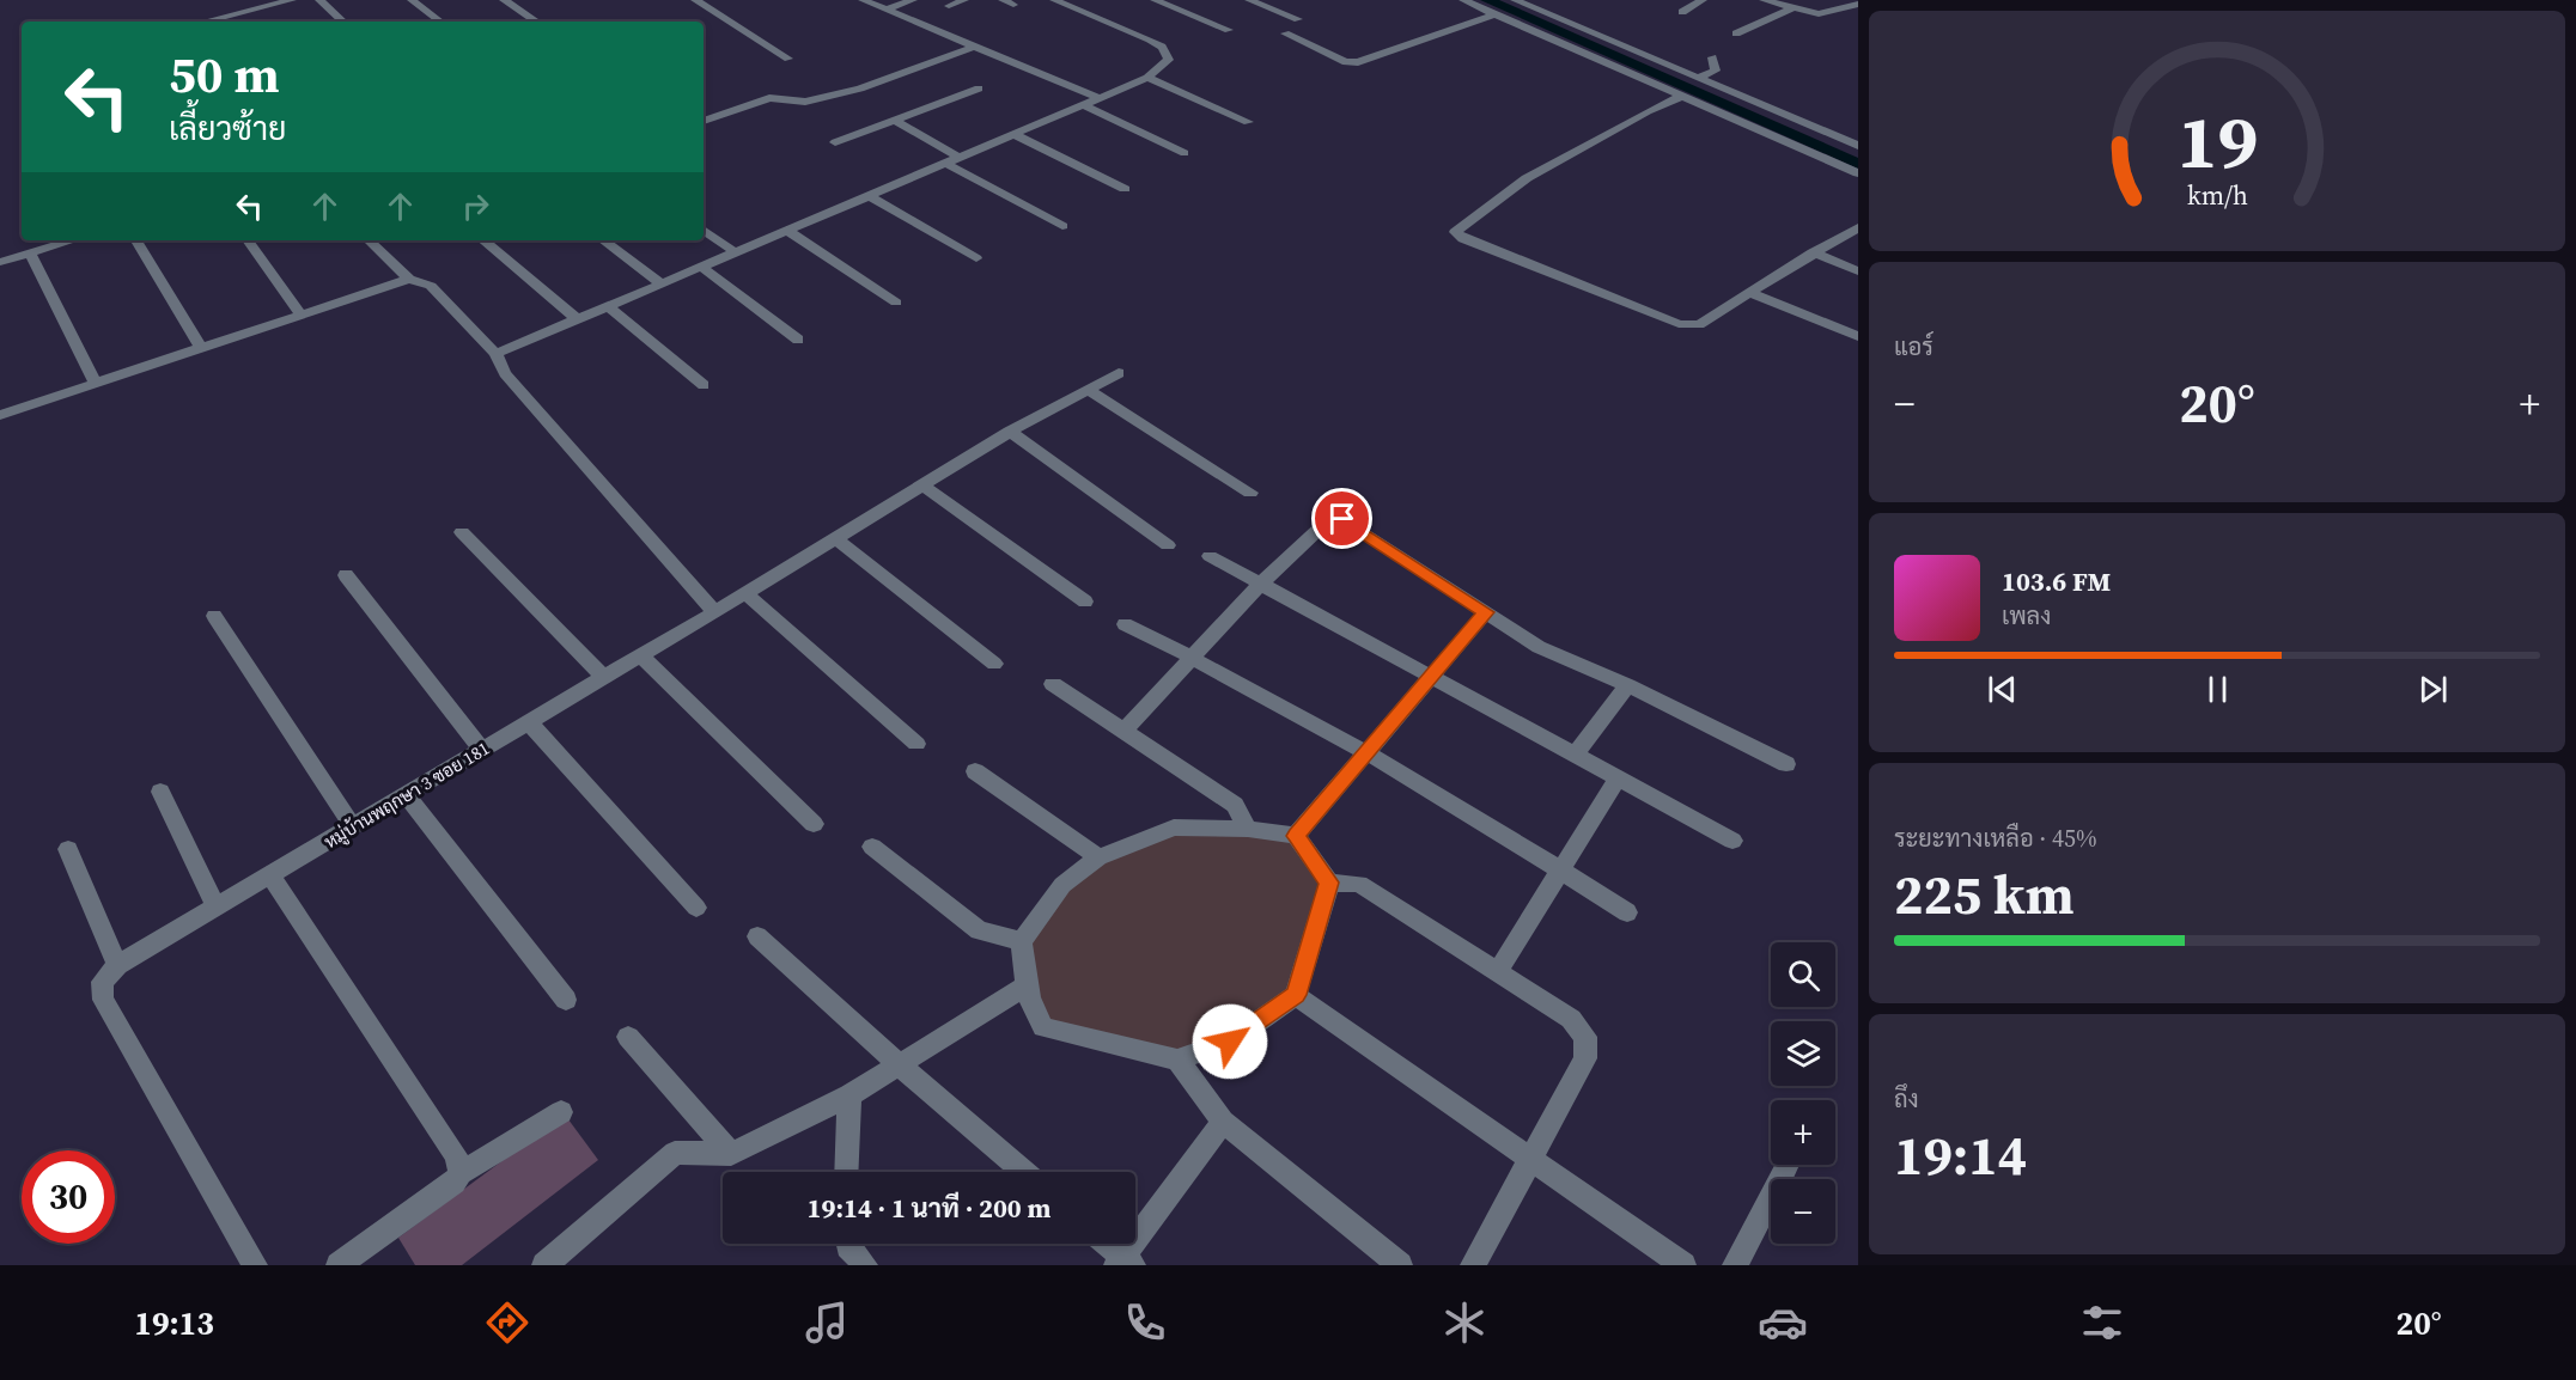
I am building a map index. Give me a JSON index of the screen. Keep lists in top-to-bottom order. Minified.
{"streets":{"street":["หมู่บ้านพฤกษา 3 ซอย 181"]},"page":{"turn":["50 m","เลี้ยวซ้าย"],"tile":["แอร์",["ระยะทางเหลือ · 45%","225 km"],["ถึง","19:14"]],"heat":["−","20°","+"],"song":["103.6 FM","เพลง"],"map_buttons":["+","−"],"limit":"30","trip":"19:14 · 1 นาที · 200 m","tabs":["19:13","20°"],"gauge":["19","km/h"]}}
